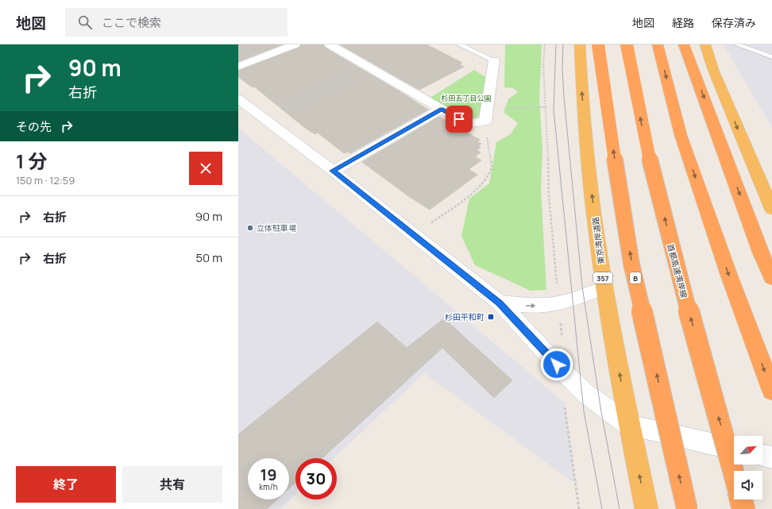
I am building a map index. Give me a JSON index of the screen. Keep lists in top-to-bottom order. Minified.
{"streets":{"highway":["東京湾岸道路","首都高速湾岸線","357","B"]},"parks":["杉田五丁目公園"],"places":{"other":["立体駐車場"],"transit":["杉田平和町"]},"north":"top right","page":{"header":"地図","search":"ここで検索","nav":["地図","経路","保存済み"],"turn":["90 m","右折"],"then":"その先","heading":["1 分","150 m · 12:59"],"list":[{"name":"右折","value":"90 m"},{"name":"右折","value":"50 m"}],"speed":"19 km/h","limit":"30","buttons":["終了","共有"]}}
